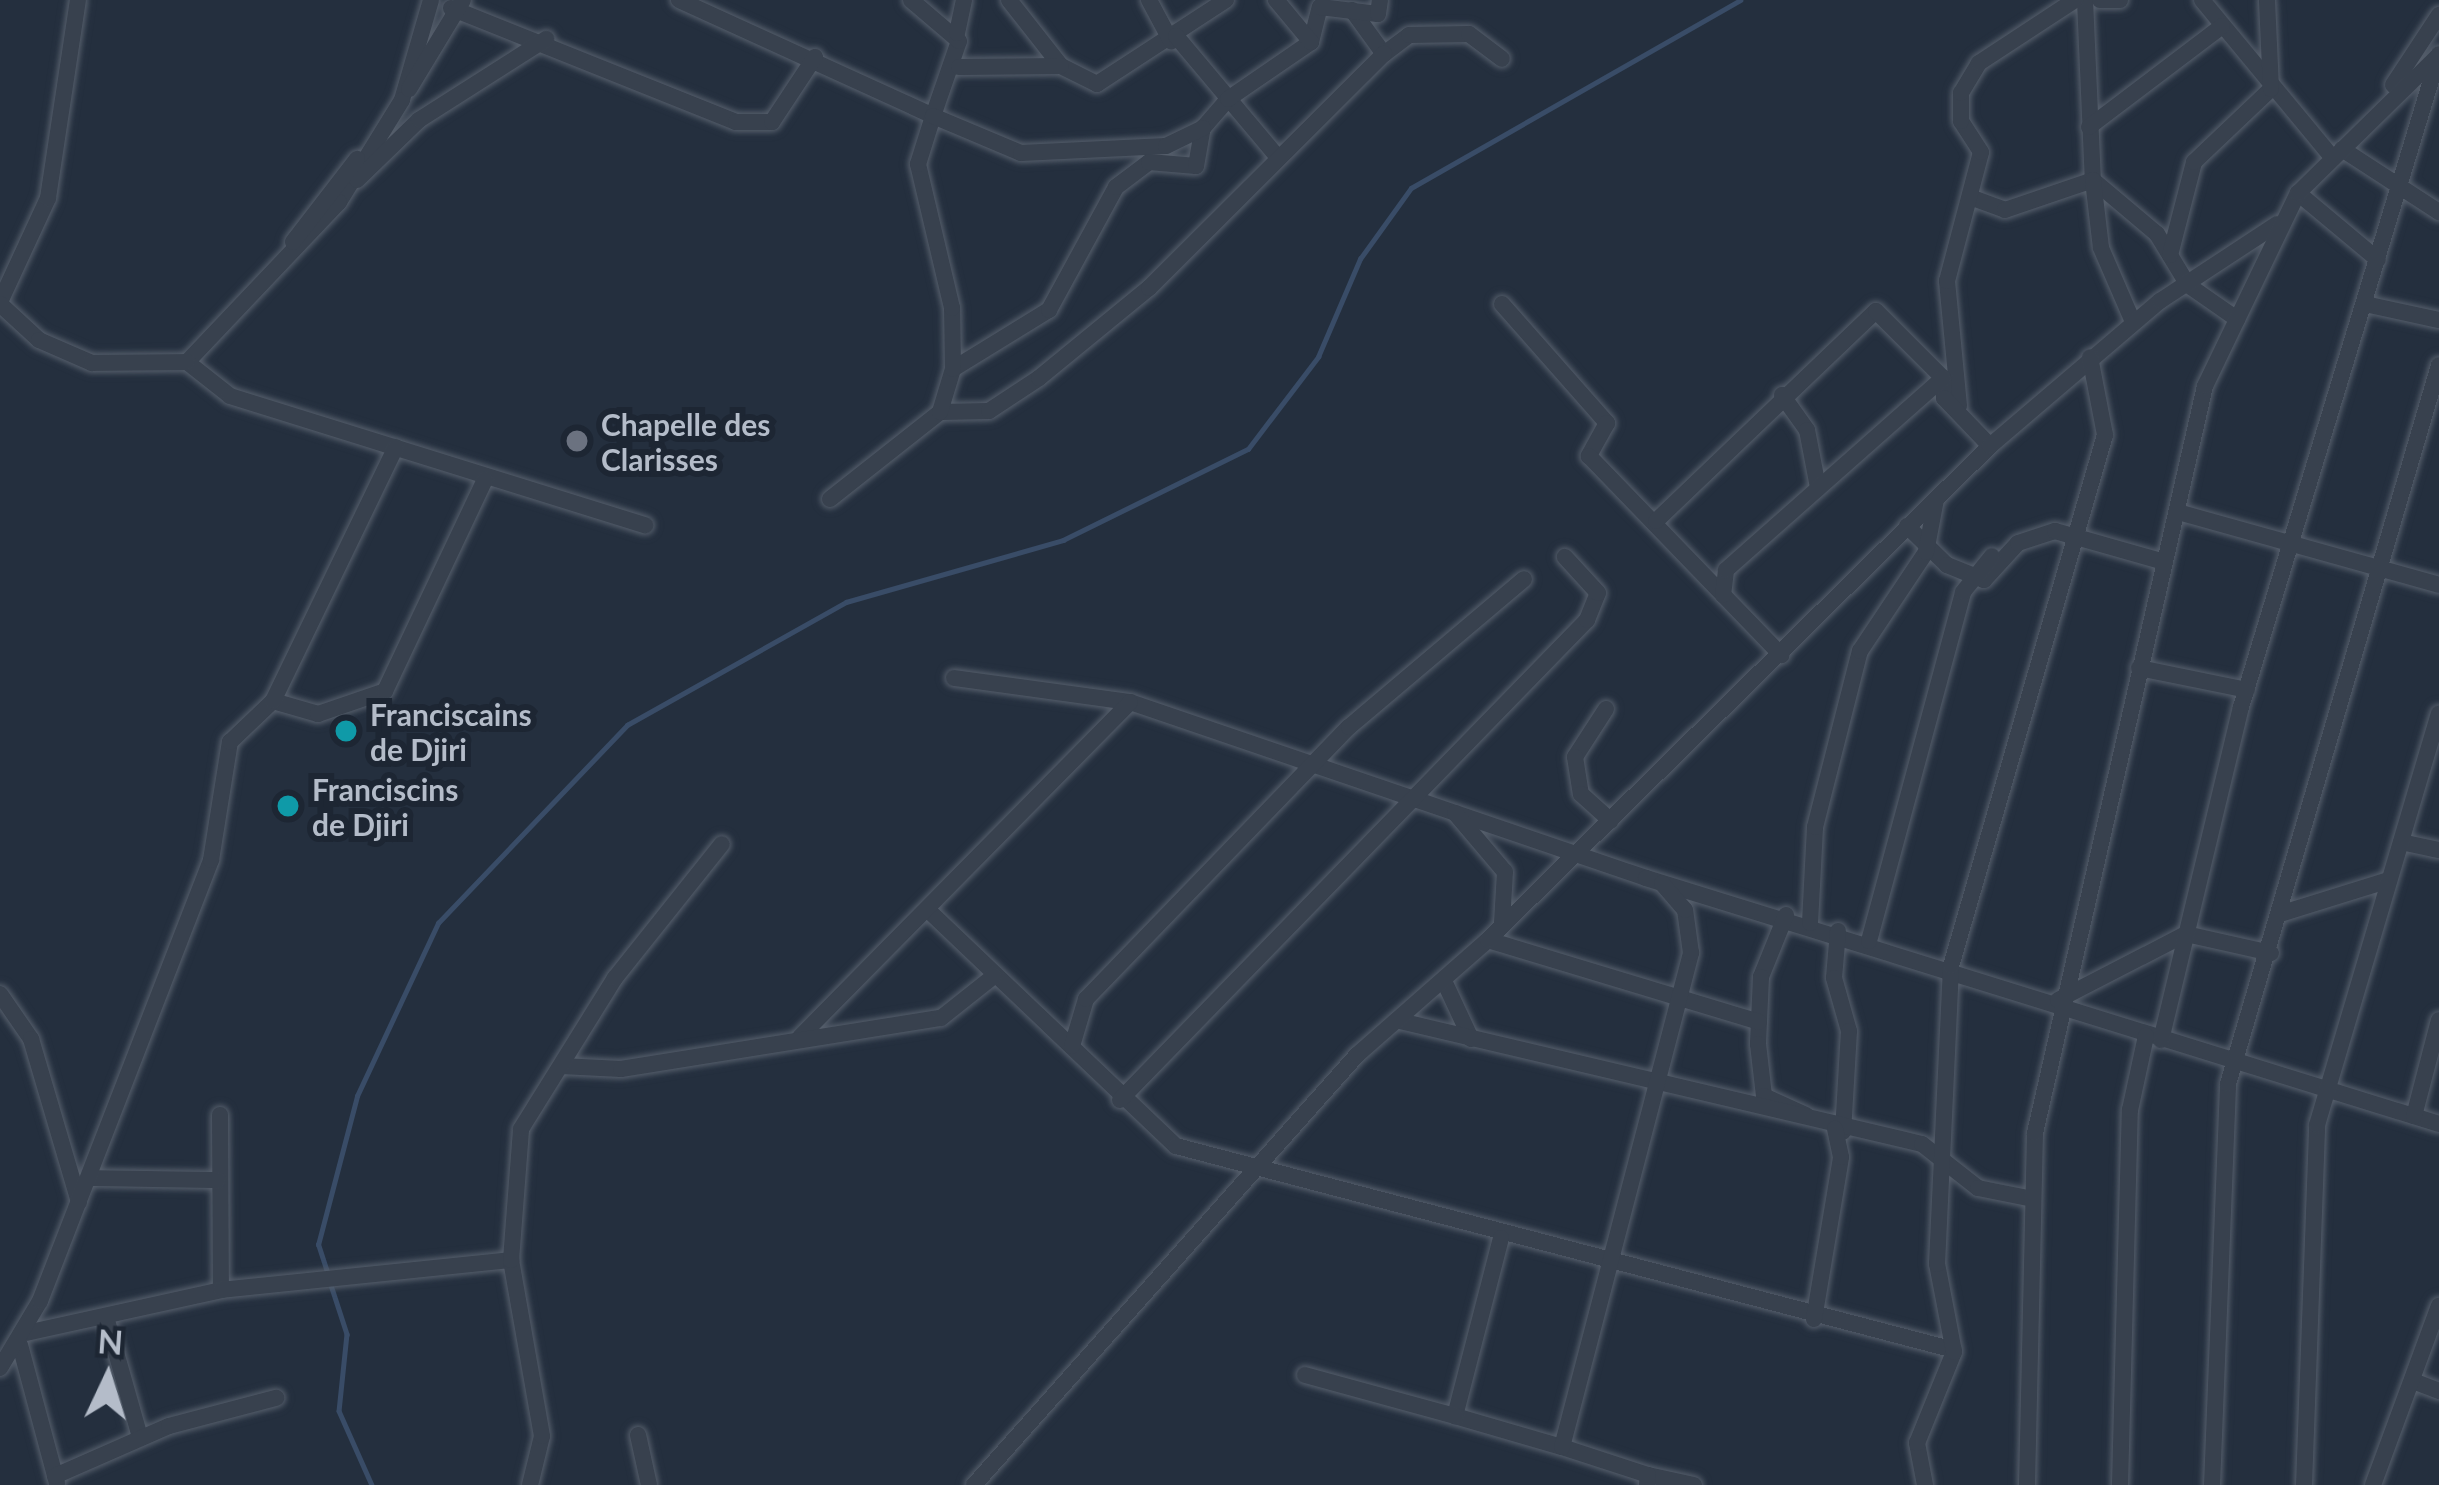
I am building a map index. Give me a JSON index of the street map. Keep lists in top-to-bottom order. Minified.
{"places":["Chapelle des Clarisses","Franciscains de Djiri","Franciscins de Djiri"],"north":"top"}
